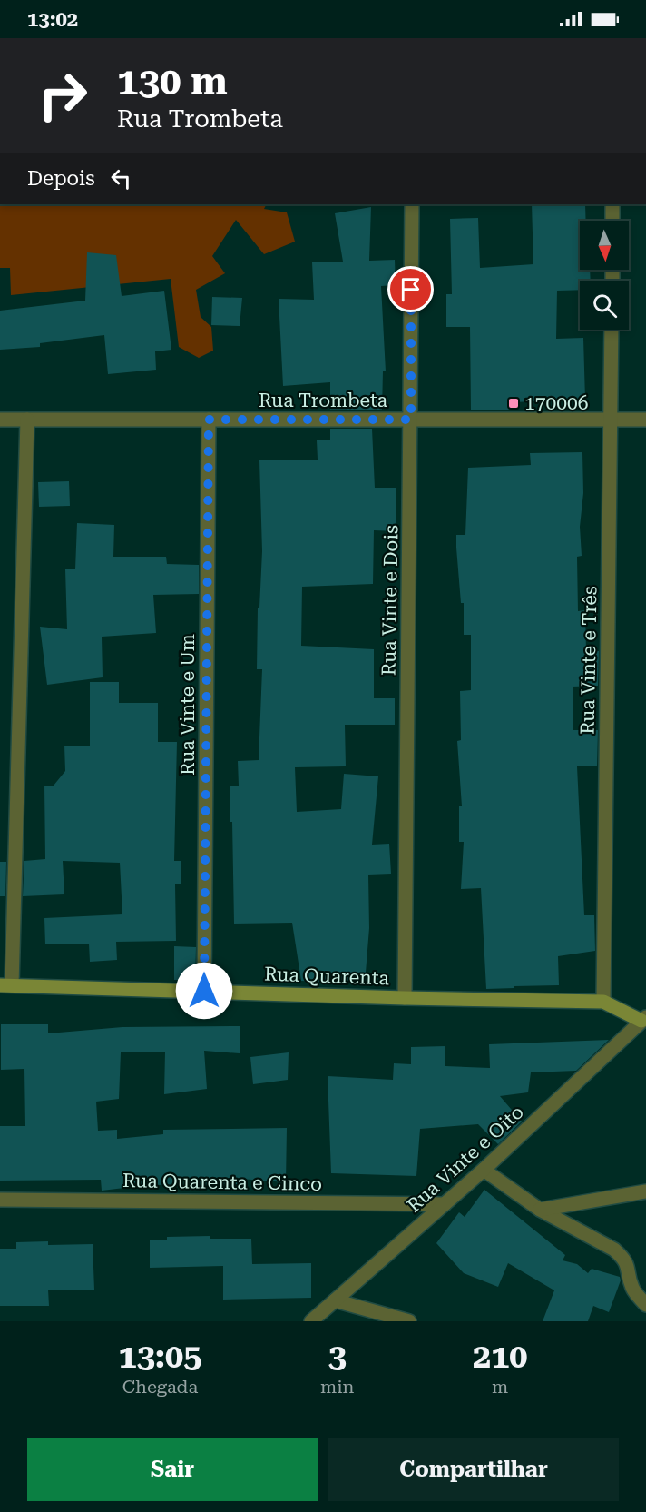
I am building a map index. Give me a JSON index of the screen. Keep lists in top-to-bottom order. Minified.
{"streets":{"street":["Rua Trombeta","Rua Vinte e Dois","Rua Vinte e Três","Rua Vinte e Um","Rua Quarenta","Rua Vinte e Oito","Rua Quarenta e Cinco"]},"crossings":[["Rua Trombeta","Rua Vinte e Dois"],["Rua Trombeta","Rua Vinte e Três"],["Rua Trombeta","Rua Vinte e Um"],["Rua Vinte e Dois","Rua Quarenta"],["Rua Vinte e Três","Rua Quarenta"],["Rua Vinte e Um","Rua Quarenta"],["Rua Quarenta","Rua Vinte e Oito"],["Rua Vinte e Oito","Rua Quarenta e Cinco"]],"places":{"transit":["170006"]},"north":"bottom","page":{"status":"13:02","turn":["130 m","Rua Trombeta"],"then":"Depois","eta":["13:05","Chegada","3","min","210","m"],"buttons":["Sair","Compartilhar"]}}
